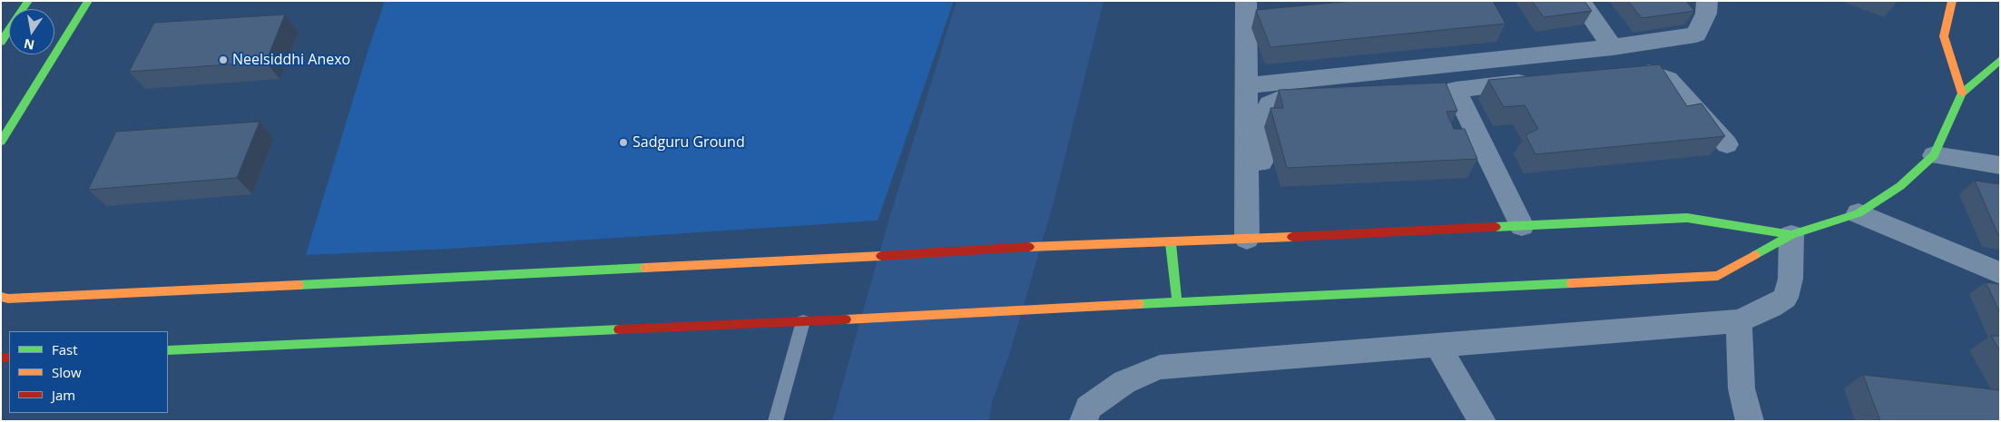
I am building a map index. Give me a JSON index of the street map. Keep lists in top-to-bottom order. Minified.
{"places":["Neelsiddhi Anexo","Sadguru Ground"],"legend":["Fast","Slow","Jam"],"north":"bottom"}
